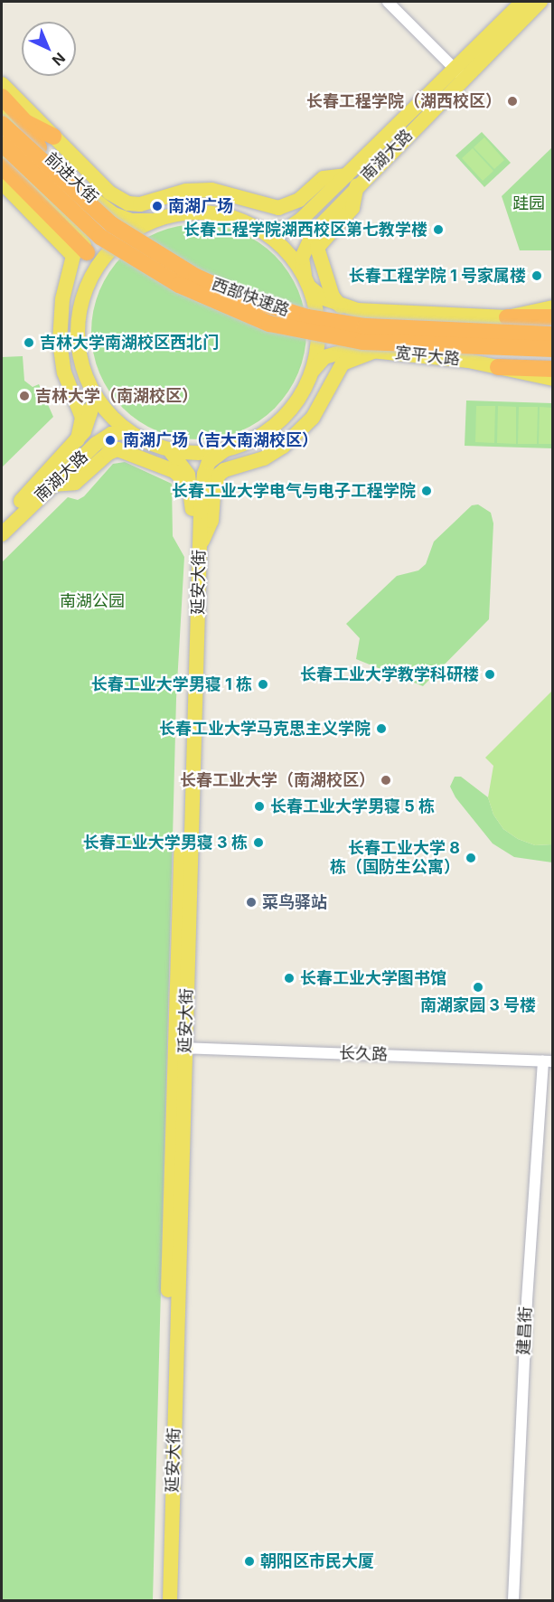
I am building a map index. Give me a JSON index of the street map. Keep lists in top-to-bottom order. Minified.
{"streets":{"highway":["西部快速路"],"main road":["南湖大路","前进大街","宽平大路","延安大街"],"street":["长久路","建昌街"]},"crossings":[["延安大街","长久路"],["长久路","建昌街"]],"parks":["跬园","南湖公园"],"places":["长春工程学院（湖西校区）","南湖广场","长春工程学院湖西校区第七教学楼","长春工程学院 1 号家属楼","吉林大学南湖校区西北门","吉林大学（南湖校区）","南湖广场（吉大南湖校区）","长春工业大学电气与电子工程学院","长春工业大学教学科研楼","长春工业大学男寝 1 栋","长春工业大学马克思主义学院","长春工业大学（南湖校区）","长春工业大学男寝 5 栋","长春工业大学男寝 3 栋","长春工业大学 8 栋（国防生公寓）","菜鸟驿站","长春工业大学图书馆","南湖家园 3 号楼","朝阳区市民大厦"],"north":"bottom right"}
